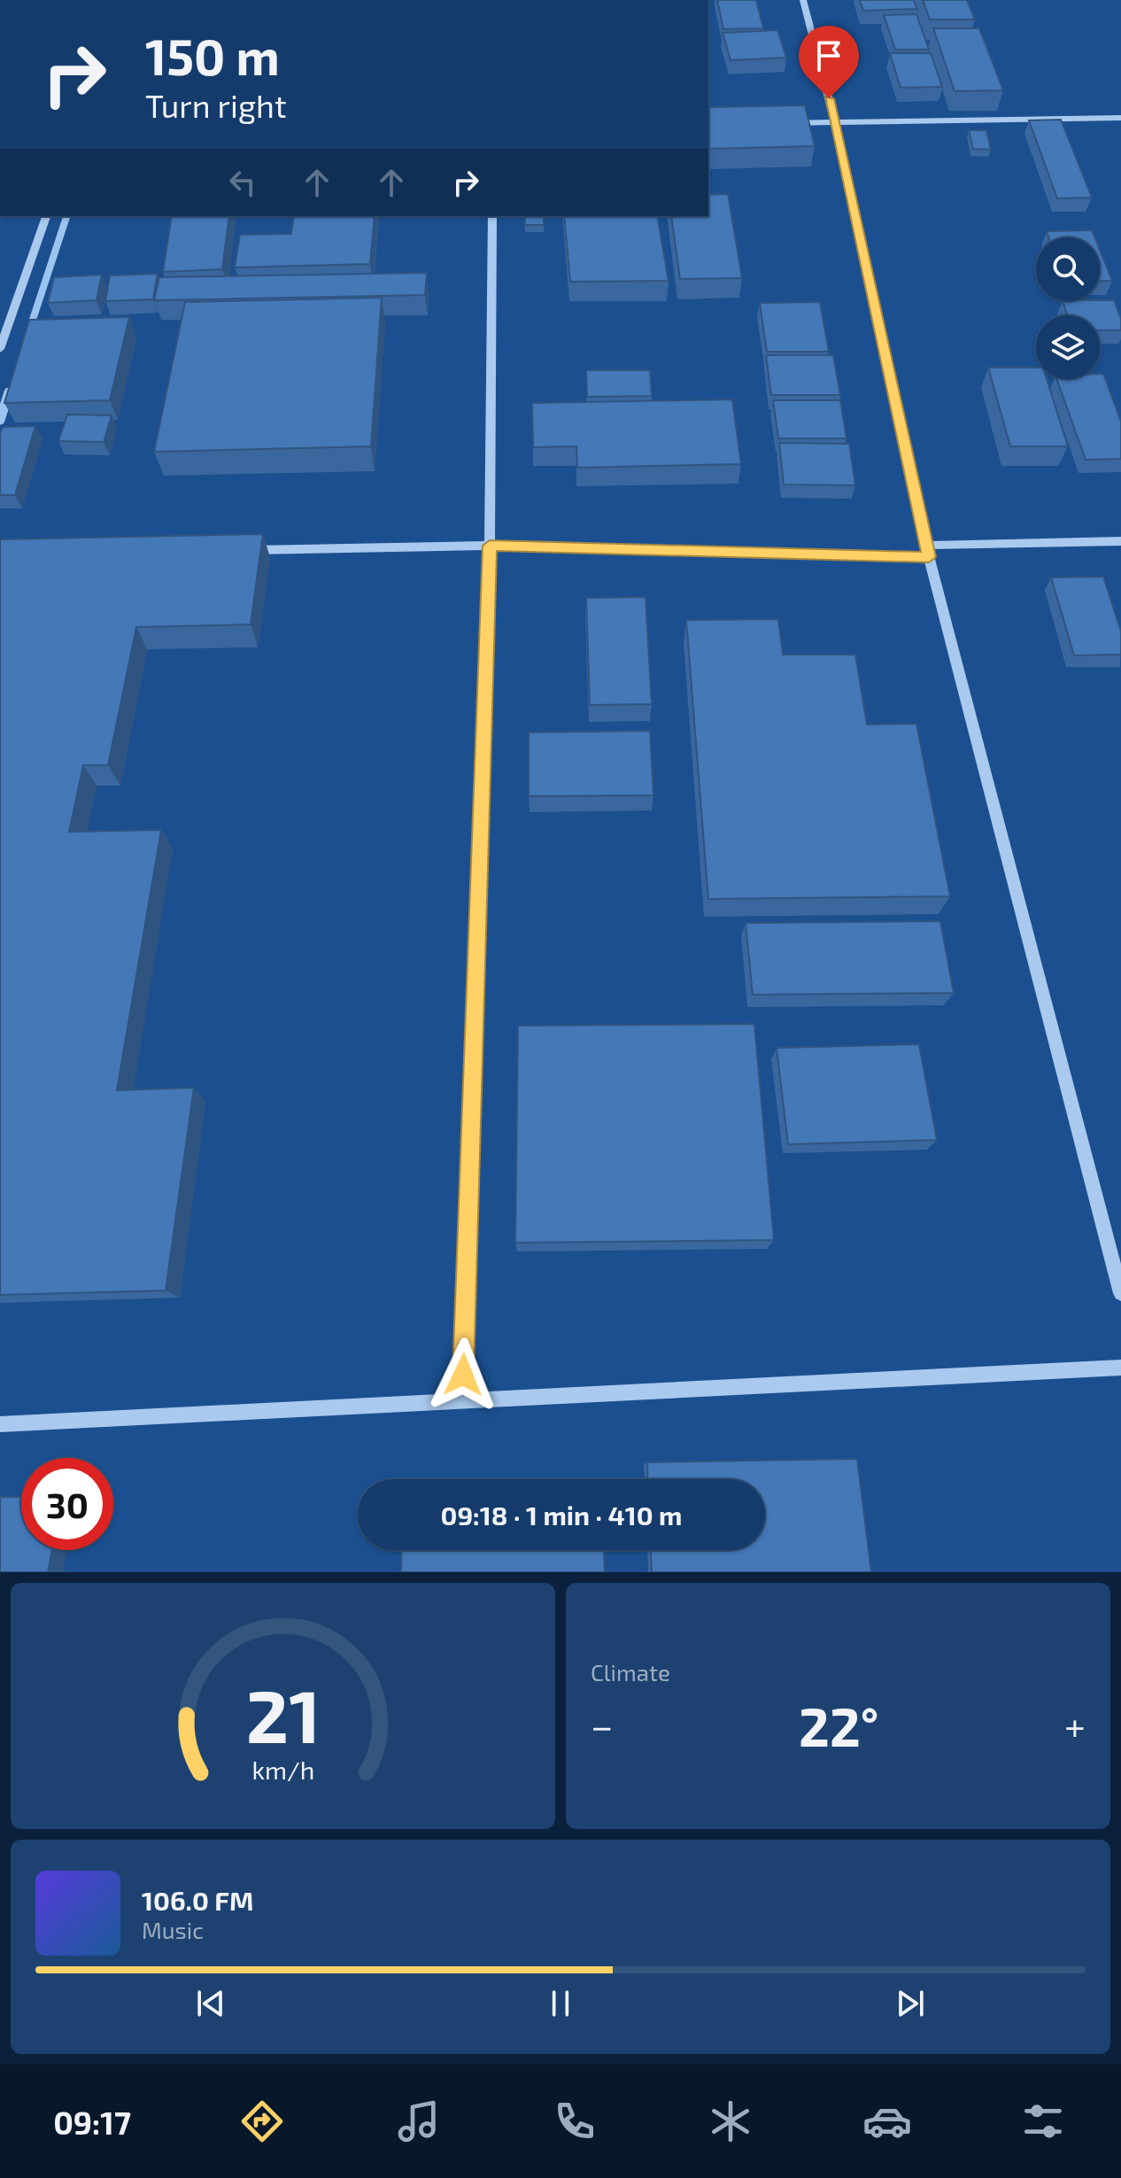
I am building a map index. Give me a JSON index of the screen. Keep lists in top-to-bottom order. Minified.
{"page":{"turn":["150 m","Turn right"],"limit":"30","trip":"09:18 · 1 min · 410 m","tile":"Climate","heat":["−","22°","+"],"song":["106.0 FM","Music"],"tabs":"09:17","gauge":["21","km/h"]}}
